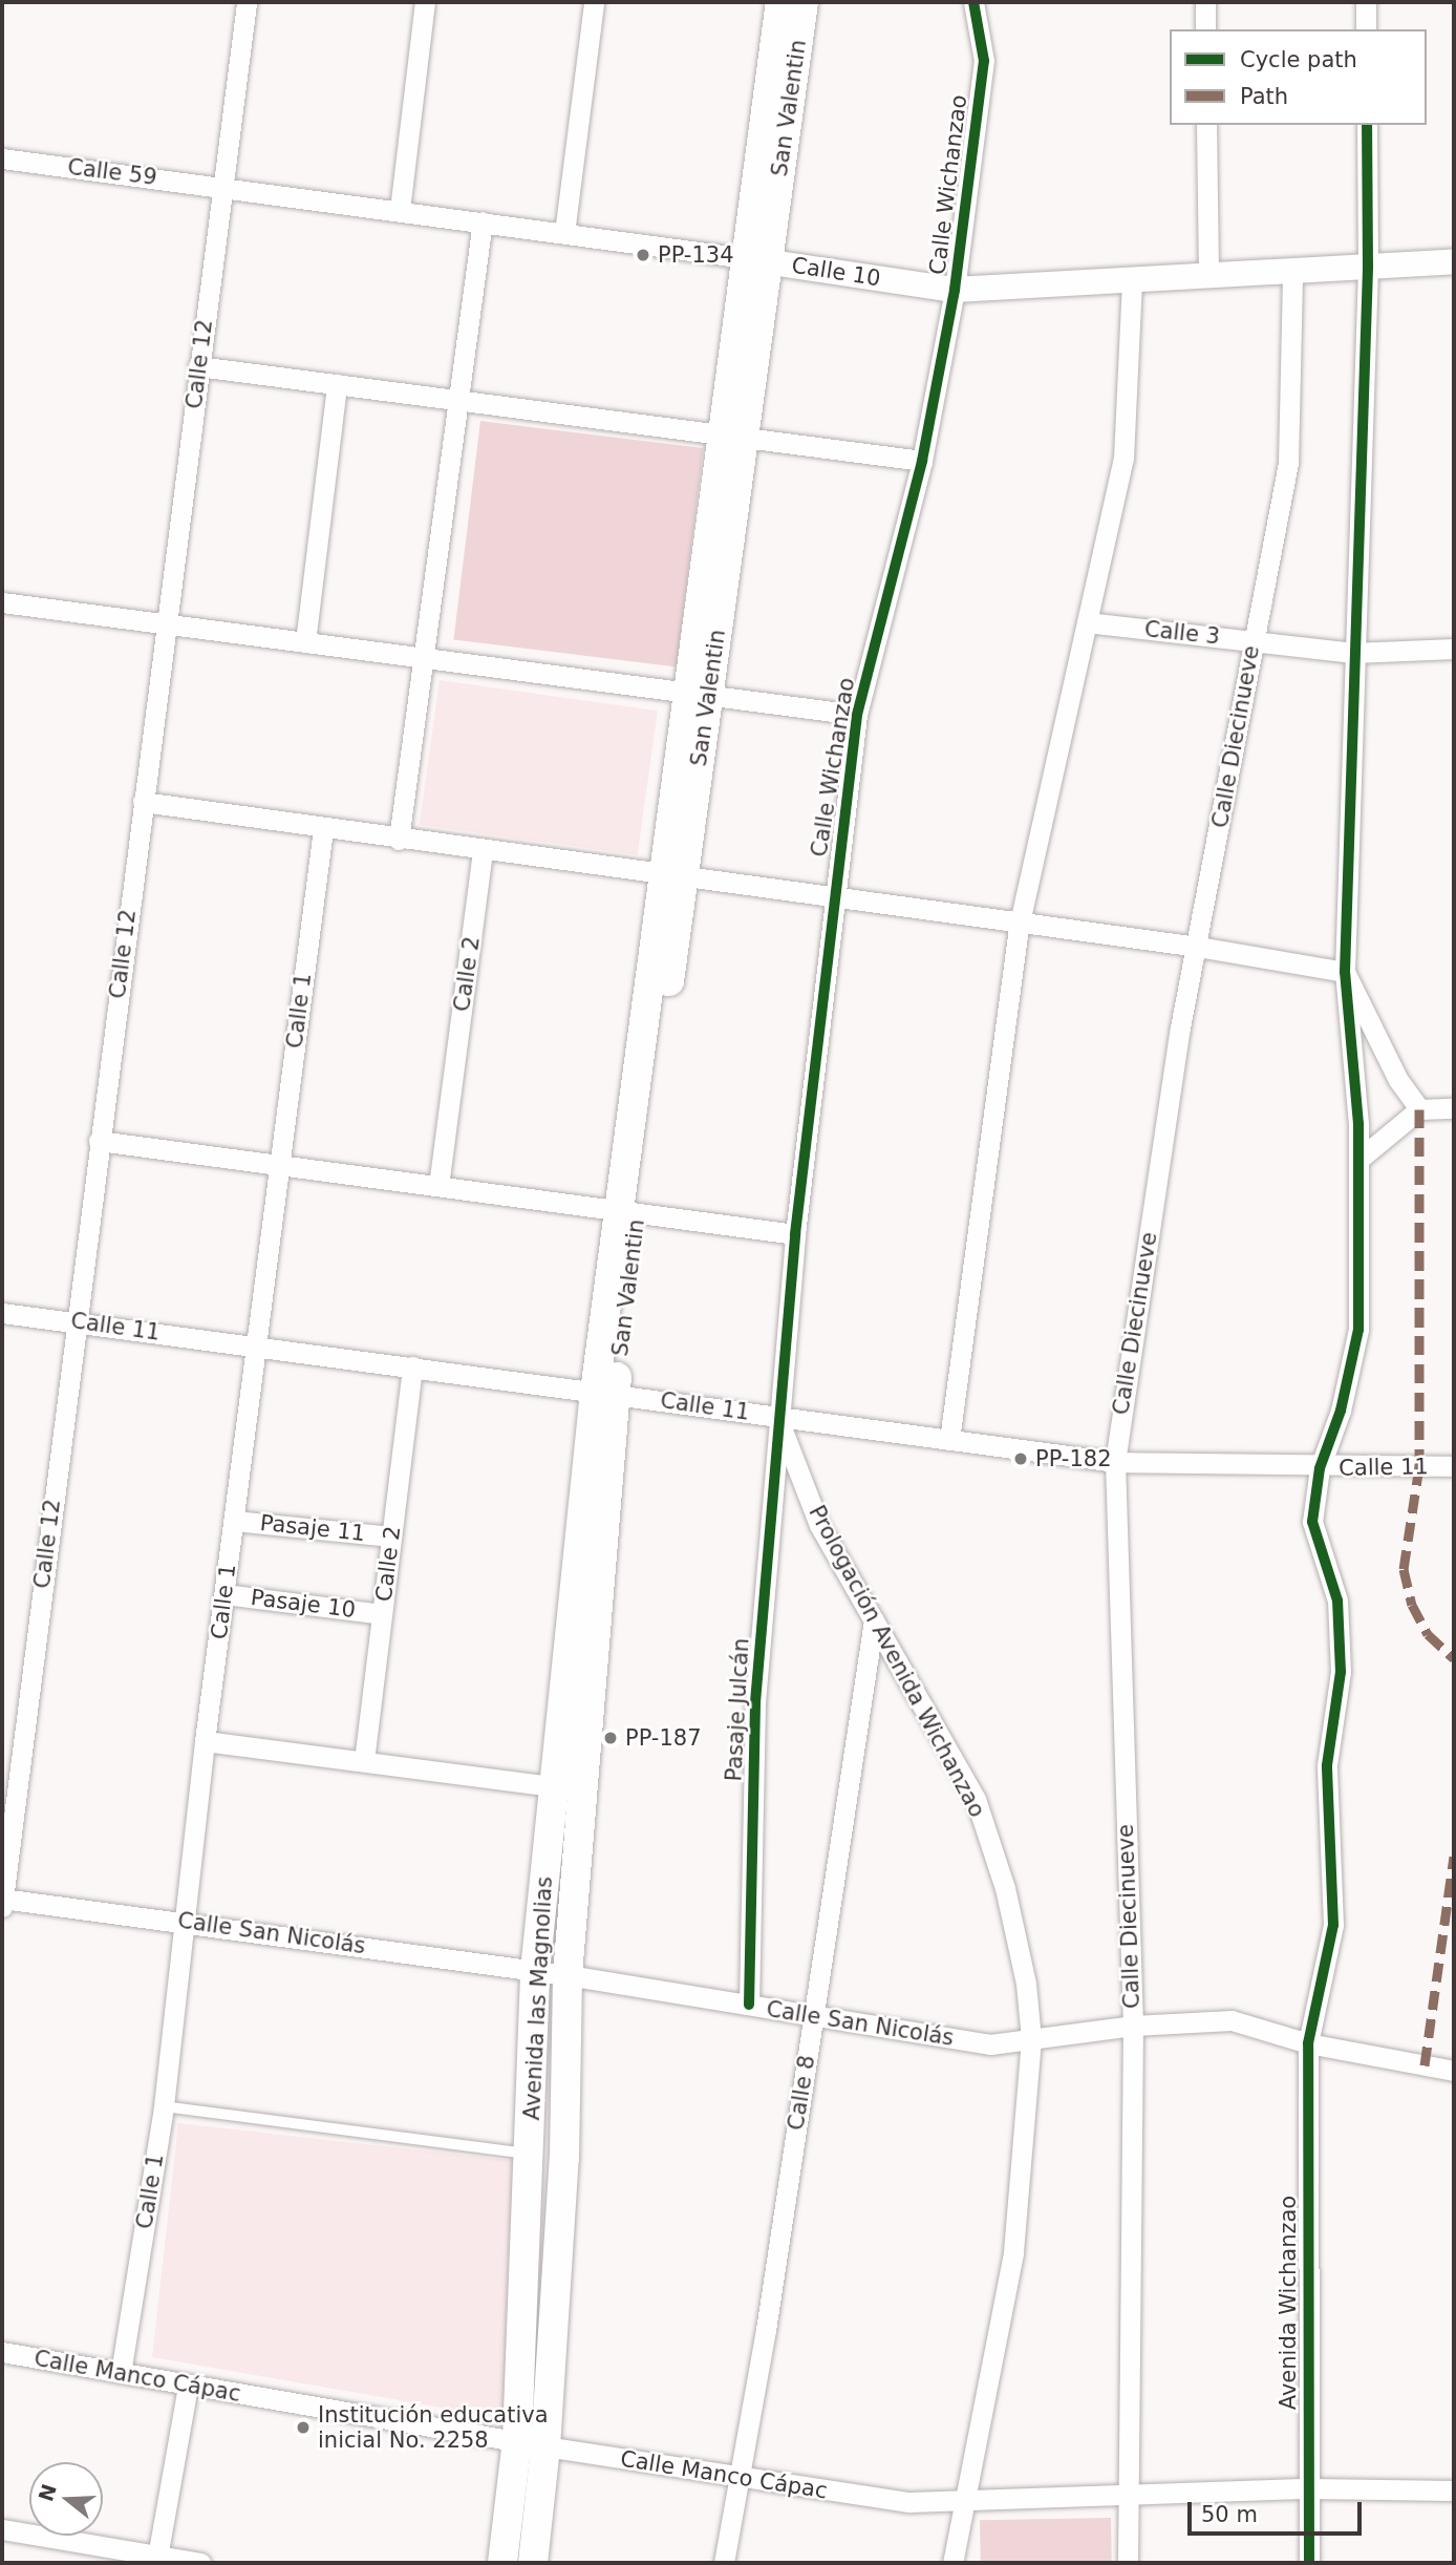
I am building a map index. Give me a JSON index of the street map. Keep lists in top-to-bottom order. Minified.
{"streets":{"main road":["San Valentin","Avenida las Magnolias"],"street":["Calle 59","Calle Wichanzao","Calle 10","Calle 12","Calle 3","Calle Diecinueve","Calle 2","Calle 1","Calle 11","Pasaje 11","Pasaje 10","Prologación Avenida Wichanzao","Pasaje Julcán","Calle San Nicolás","Calle 8","Avenida Wichanzao","Calle Manco Cápac"]},"crossings":[["San Valentin","Calle 10"],["San Valentin","Calle 11"],["San Valentin","Avenida las Magnolias"],["Calle 59","Calle 10"],["Calle 59","Calle 12"],["Calle Wichanzao","Calle 10"],["Calle Wichanzao","Calle 11"],["Calle Wichanzao","Prologación Avenida Wichanzao"],["Calle Wichanzao","Pasaje Julcán"],["Calle 10","Calle 12"],["Calle 10","Calle Diecinueve"],["Calle 10","Avenida Wichanzao"],["Calle 12","Calle 11"],["Calle 12","Calle San Nicolás"],["Calle 3","Calle Diecinueve"],["Calle 3","Avenida Wichanzao"],["Calle Diecinueve","Calle 11"],["Calle Diecinueve","Calle San Nicolás"],["Calle Diecinueve","Calle Manco Cápac"],["Calle 2","Calle 11"],["Calle 2","Pasaje 11"],["Calle 2","Pasaje 10"],["Calle 1","Calle 11"],["Calle 1","Pasaje 11"],["Calle 1","Pasaje 10"],["Calle 1","Calle San Nicolás"],["Calle 1","Calle Manco Cápac"],["Calle 11","Prologación Avenida Wichanzao"],["Calle 11","Pasaje Julcán"],["Calle 11","Avenida las Magnolias"],["Calle 11","Avenida Wichanzao"],["Prologación Avenida Wichanzao","Pasaje Julcán"],["Prologación Avenida Wichanzao","Calle San Nicolás"],["Prologación Avenida Wichanzao","Calle 8"],["Prologación Avenida Wichanzao","Calle Manco Cápac"],["Pasaje Julcán","Calle San Nicolás"],["Calle San Nicolás","Avenida las Magnolias"],["Calle San Nicolás","Calle 8"],["Calle San Nicolás","Avenida Wichanzao"],["Avenida las Magnolias","Calle Manco Cápac"],["Calle 8","Calle Manco Cápac"],["Avenida Wichanzao","Calle Manco Cápac"]],"places":["PP-134","PP-182","PP-187","Institución educativa inicial No. 2258"],"legend":["Cycle path","Path"],"scale_bar":"50 m","north":"left"}
